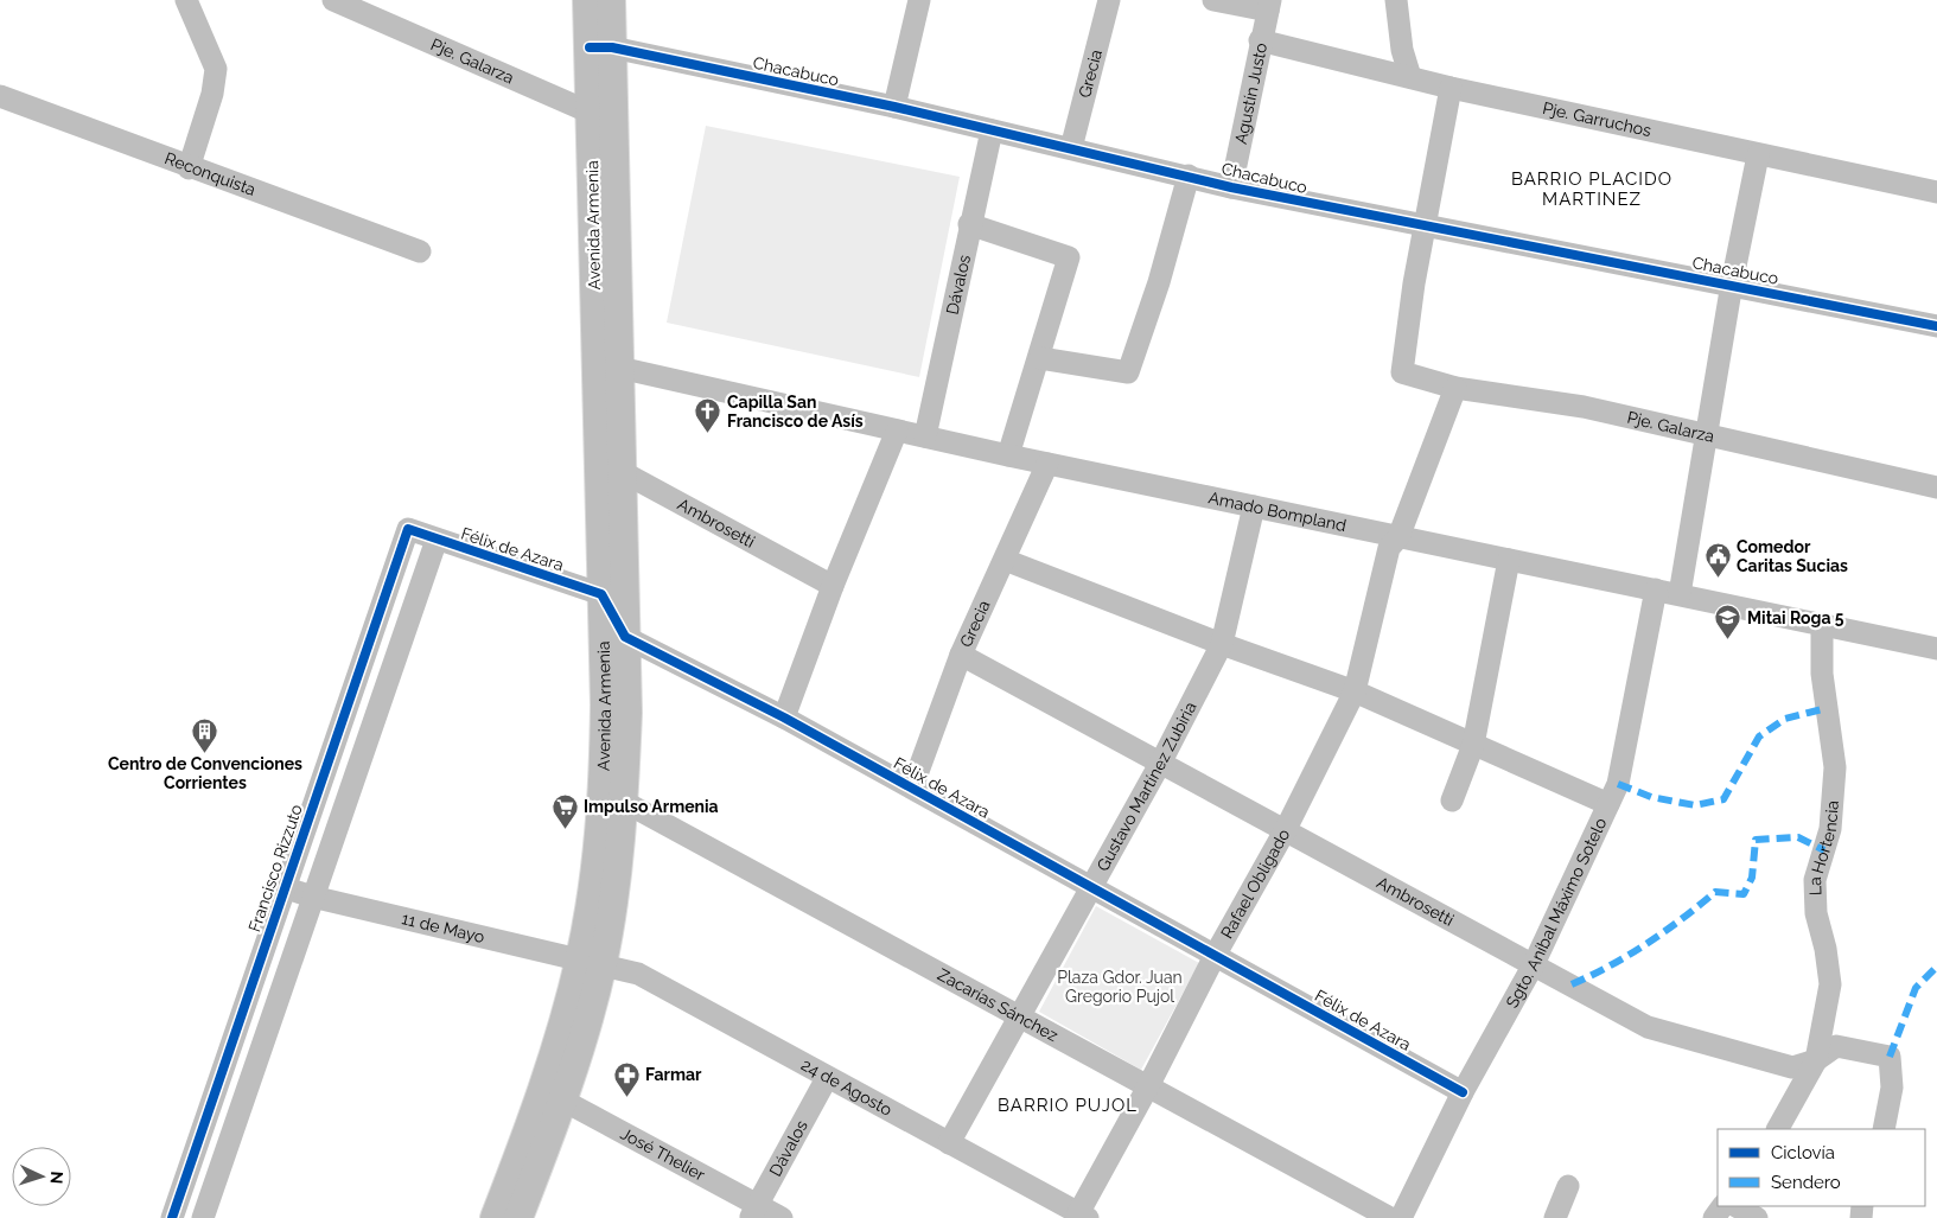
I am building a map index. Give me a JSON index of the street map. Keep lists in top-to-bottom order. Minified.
{"streets":{"main road":["Avenida Armenia"],"street":["Pje. Galarza","Chacabuco","Grecia","Agustín Justo","Pje. Garruchos","Reconquista","Dávalos","Amado Bompland","Ambrosetti","Félix de Azara","Gustavo Martínez Zubiria","La Hortencia","Francisco Rizzuto","Rafael Obligado","Sgto. Aníbal Máximo Sotelo","11 de Mayo","Zacarías Sánchez","24 de Agosto","José Thelier"]},"crossings":[["Pje. Galarza","Chacabuco"],["Pje. Galarza","Avenida Armenia"],["Chacabuco","Grecia"],["Chacabuco","Agustín Justo"],["Chacabuco","Avenida Armenia"],["Chacabuco","Dávalos"],["Grecia","Amado Bompland"],["Grecia","Ambrosetti"],["Grecia","Félix de Azara"],["Agustín Justo","Pje. Garruchos"],["Avenida Armenia","Amado Bompland"],["Avenida Armenia","Ambrosetti"],["Avenida Armenia","Félix de Azara"],["Avenida Armenia","11 de Mayo"],["Avenida Armenia","Zacarías Sánchez"],["Avenida Armenia","24 de Agosto"],["Avenida Armenia","José Thelier"],["Dávalos","Amado Bompland"],["Dávalos","24 de Agosto"],["Dávalos","José Thelier"],["Amado Bompland","Gustavo Martínez Zubiria"],["Amado Bompland","La Hortencia"],["Amado Bompland","Rafael Obligado"],["Amado Bompland","Sgto. Aníbal Máximo Sotelo"],["Ambrosetti","Gustavo Martínez Zubiria"],["Ambrosetti","La Hortencia"],["Ambrosetti","Rafael Obligado"],["Ambrosetti","Sgto. Aníbal Máximo Sotelo"],["Félix de Azara","Gustavo Martínez Zubiria"],["Félix de Azara","Francisco Rizzuto"],["Félix de Azara","Rafael Obligado"],["Félix de Azara","Sgto. Aníbal Máximo Sotelo"],["Gustavo Martínez Zubiria","Zacarías Sánchez"],["Gustavo Martínez Zubiria","24 de Agosto"],["Francisco Rizzuto","11 de Mayo"],["Rafael Obligado","Zacarías Sánchez"],["Rafael Obligado","24 de Agosto"],["11 de Mayo","24 de Agosto"]],"districts":["BARRIO PLACIDO MARTINEZ","BARRIO PUJOL"],"parks":["Plaza Gdor. Juan Gregorio Pujol"],"places":{"church":["Capilla San Francisco de Asís"],"public building":["Comedor Caritas Sucias"],"school or university":["Mitai Roga 5"],"building":["Centro de Convenciones Corrientes"],"supermarket":["Impulso Armenia"],"pharmacy":["Farmar"]},"legend":["Ciclovía","Sendero"],"north":"right"}
